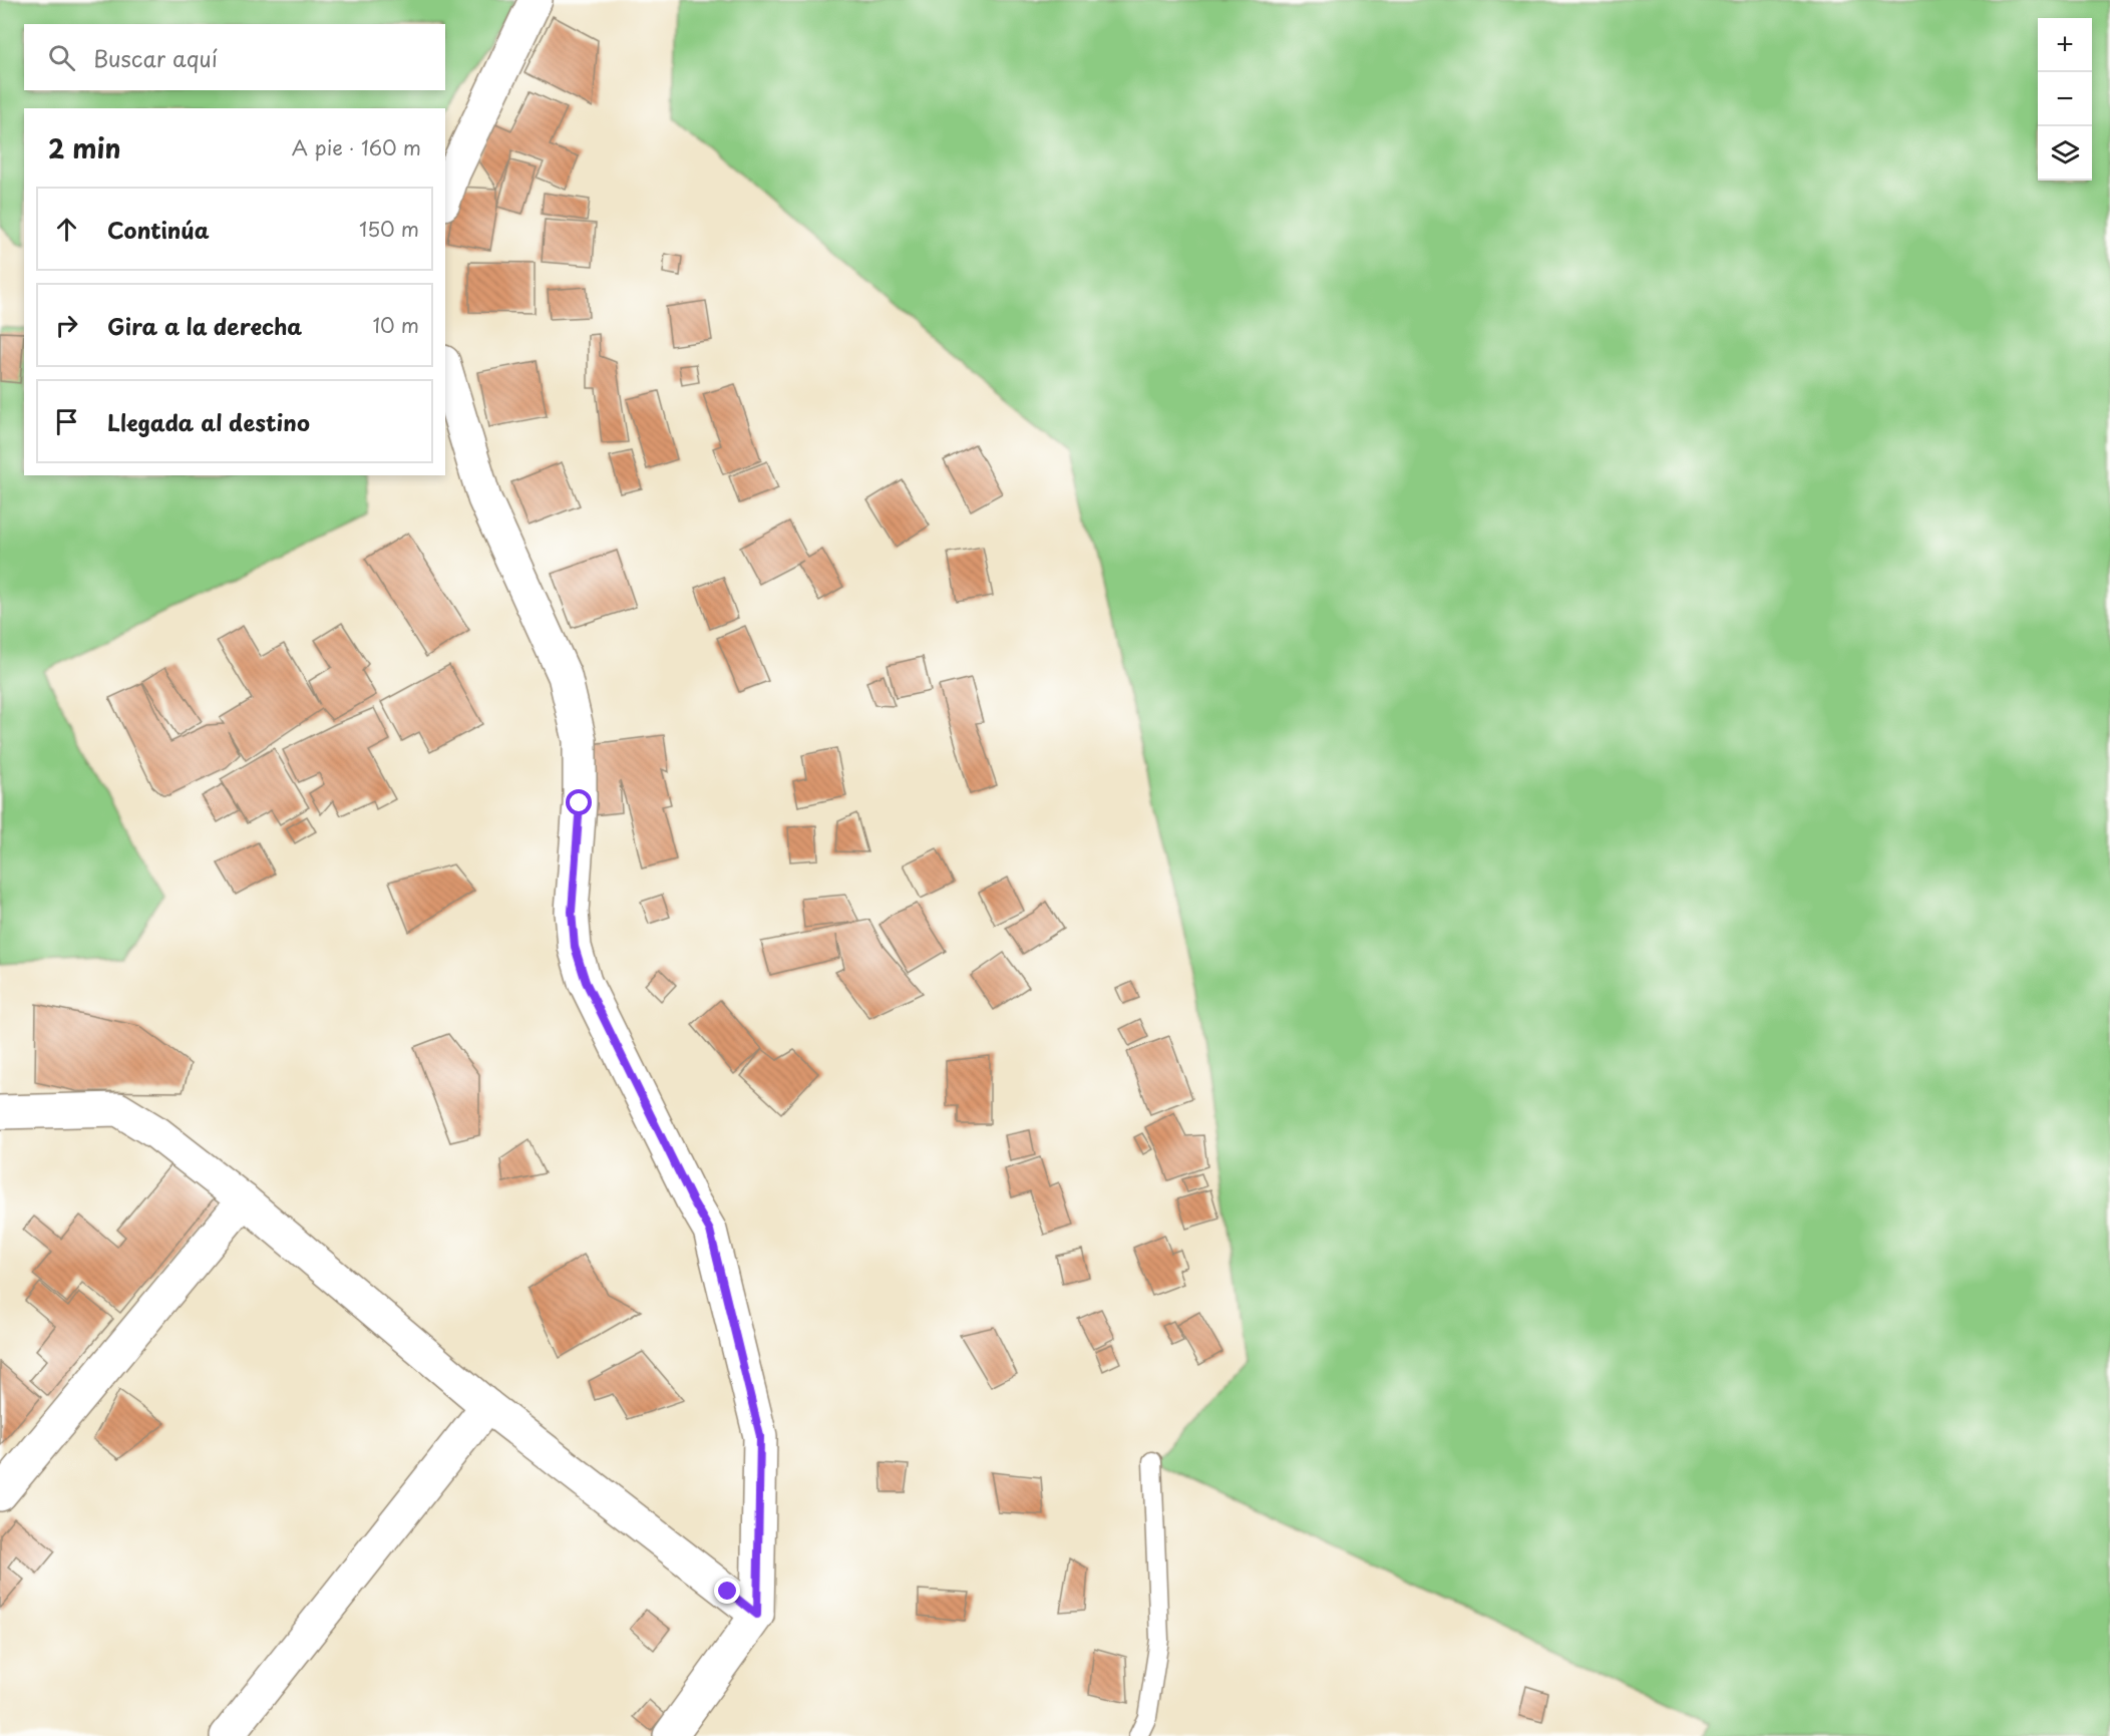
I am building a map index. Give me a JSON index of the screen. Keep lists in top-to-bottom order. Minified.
{"page":{"map_buttons":["+","−"],"search":"Buscar aquí","heading":["2 min","A pie · 160 m"],"list":[["Continúa","150 m"],["Gira a la derecha","10 m"],"Llegada al destino"]}}
